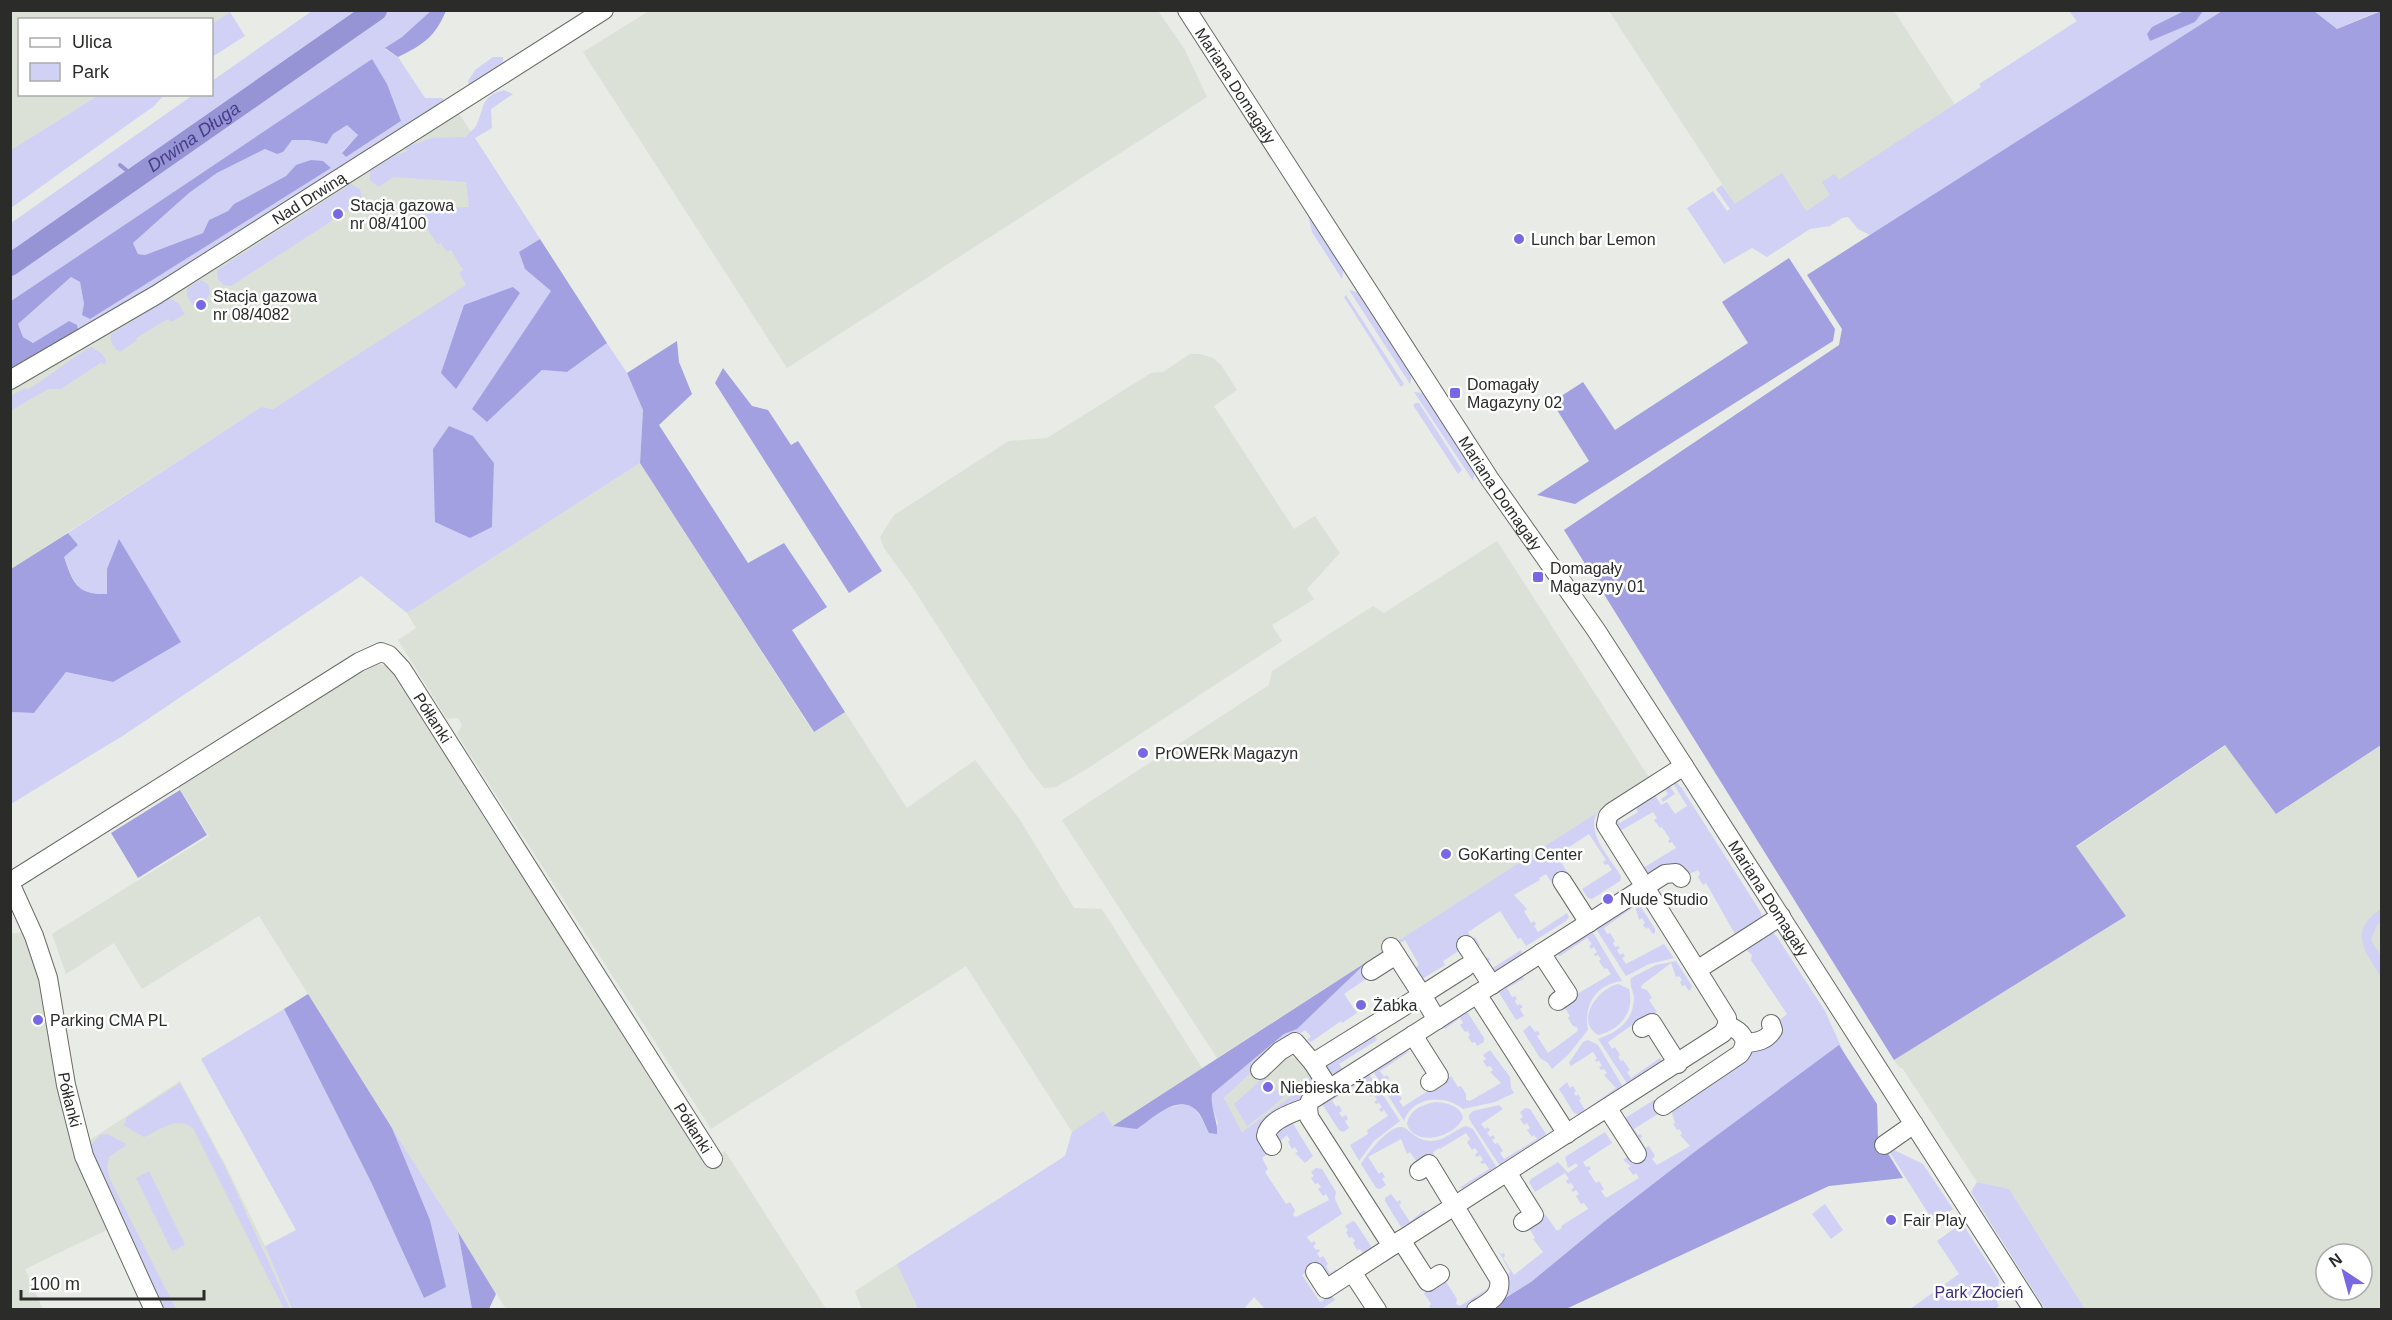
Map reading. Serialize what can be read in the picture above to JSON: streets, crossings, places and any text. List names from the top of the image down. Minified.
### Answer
{"streets":{"street":["Mariana Domagały","Nad Drwiną","Półłanki"]},"water":["Drwina Długa"],"parks":["Park Złocień"],"places":{"other":["Stacja gazowa nr 08/4100","Lunch bar Lemon","Stacja gazowa nr 08/4082","PrOWERk Magazyn","GoKarting Center","Nude Studio","Żabka","Parking CMA PL","Niebieska Żabka","Fair Play"],"transit":["Domagały Magazyny 02","Domagały Magazyny 01"]},"legend":["Ulica","Park"],"scale_bar":"100 m","north":"top left"}
